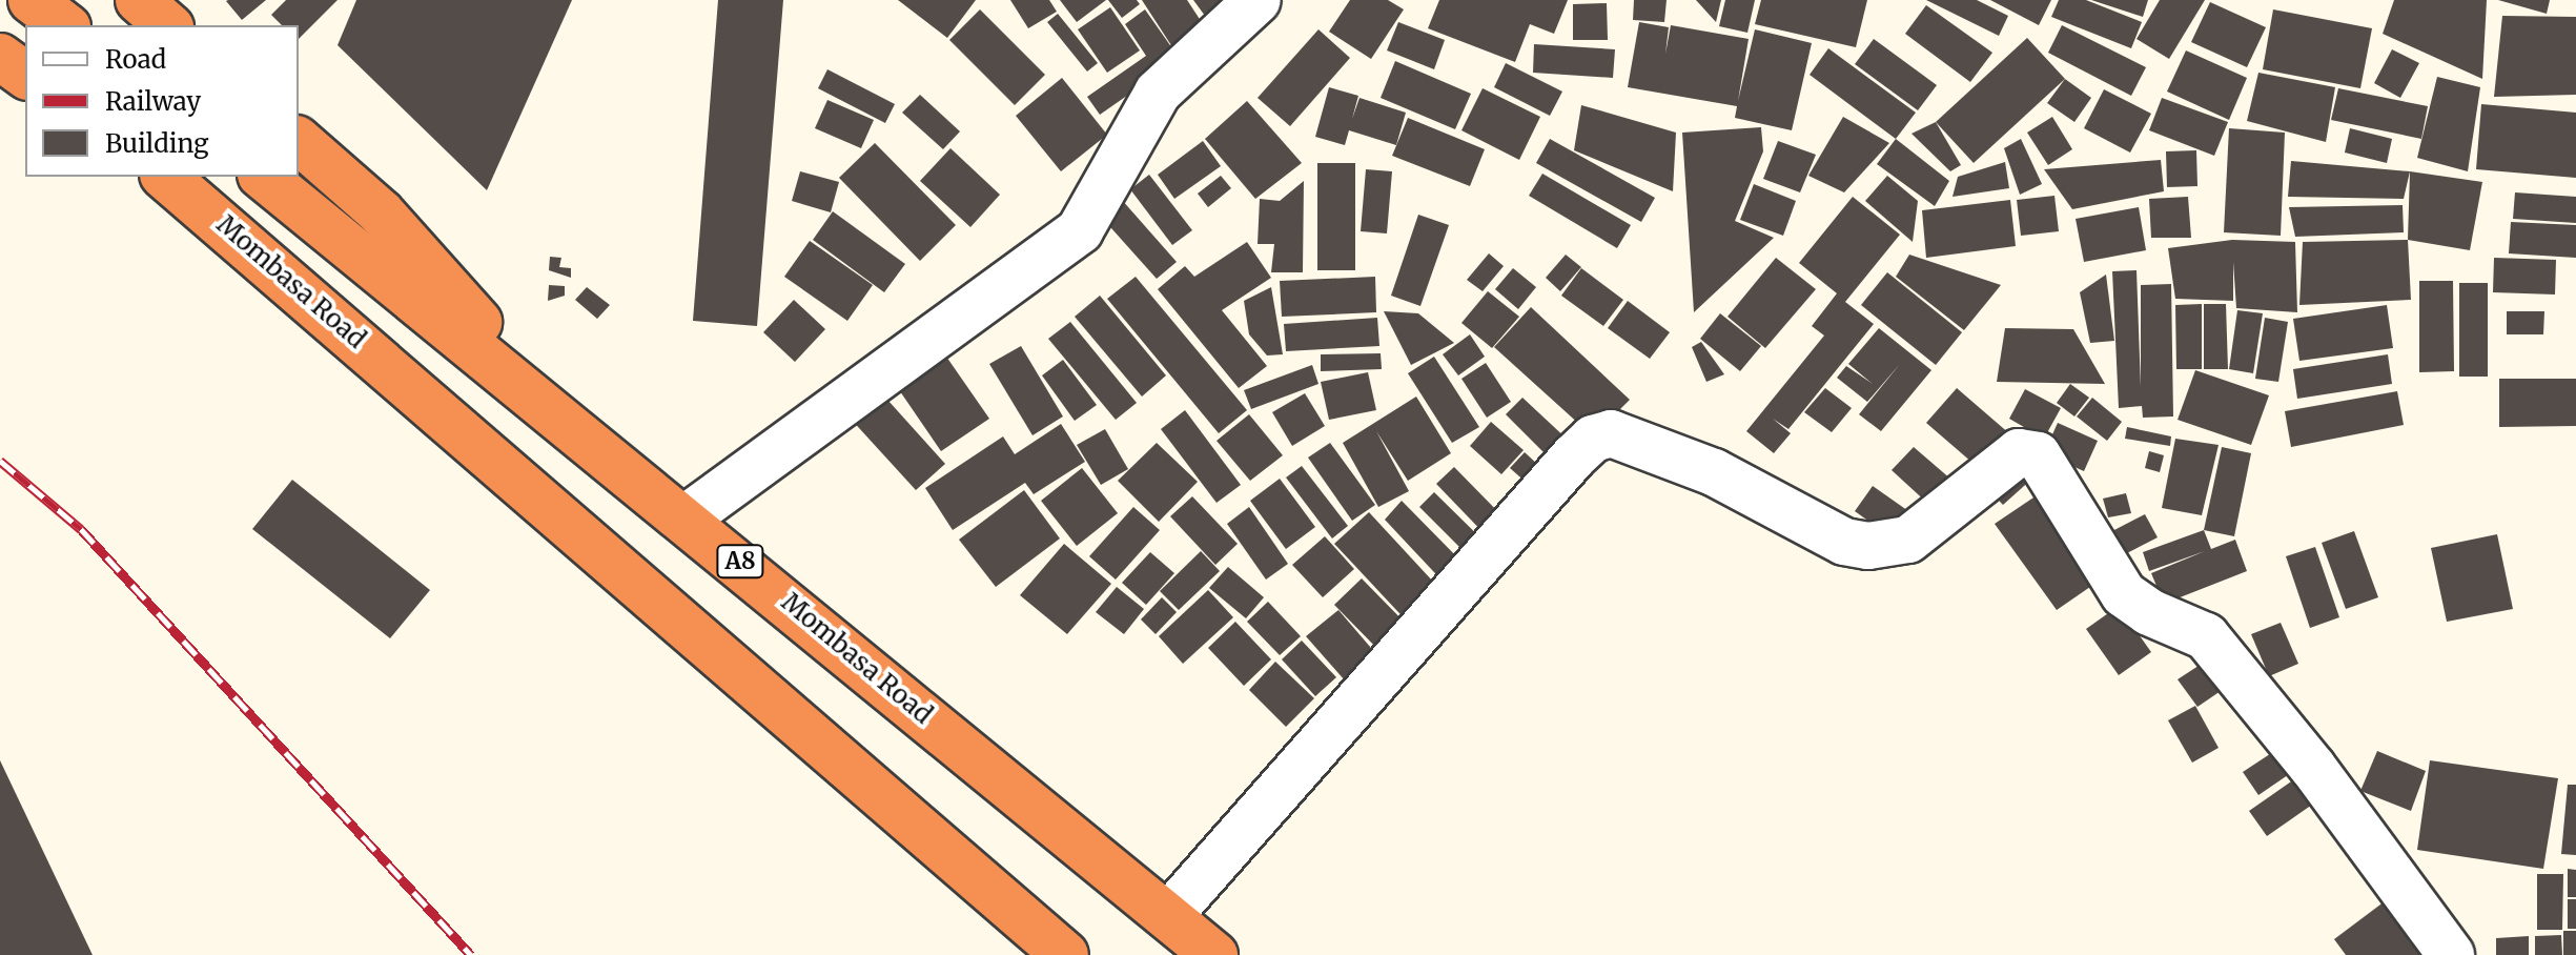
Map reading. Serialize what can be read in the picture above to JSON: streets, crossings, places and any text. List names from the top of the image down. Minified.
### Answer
{"streets":{"highway":["Mombasa Road","A8"]},"legend":["Road","Railway","Building"]}
